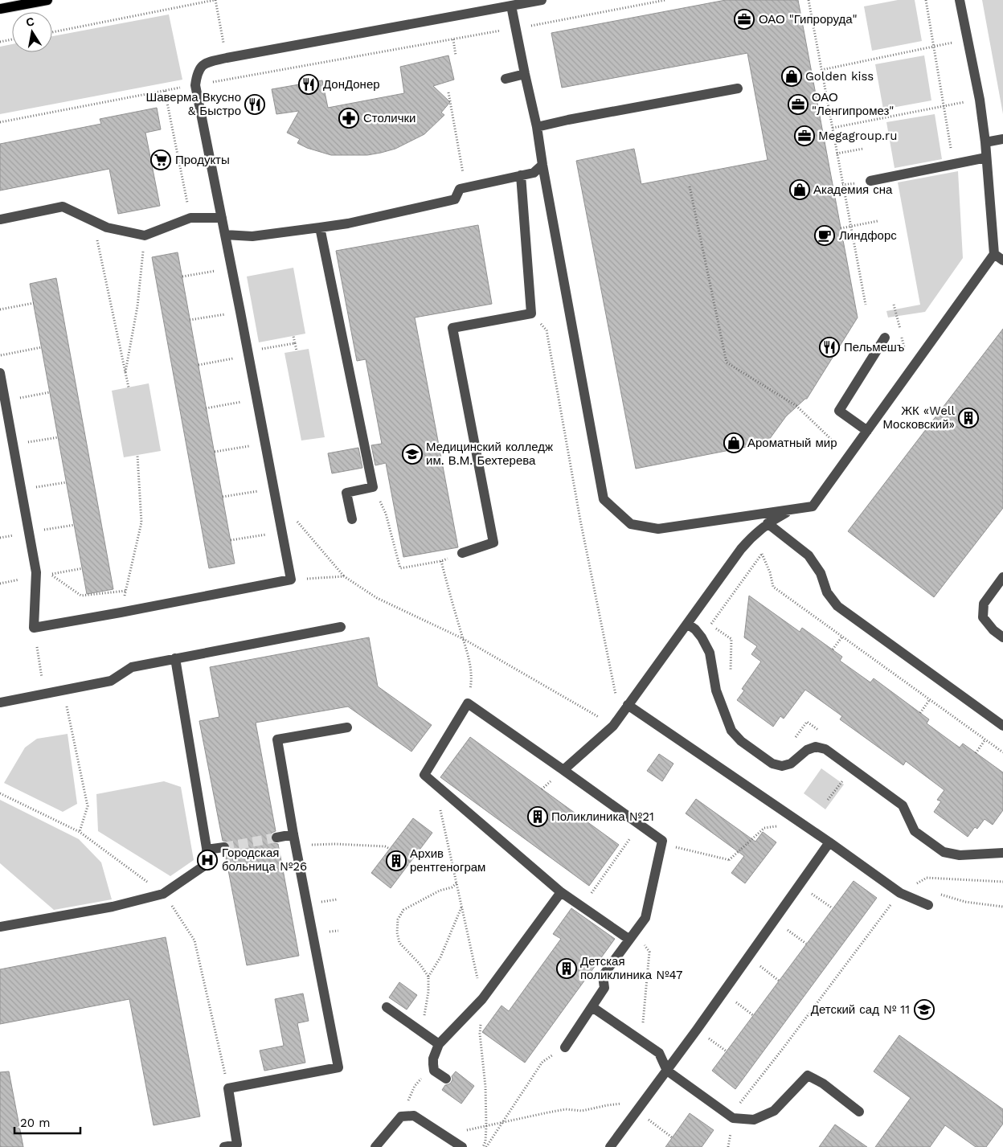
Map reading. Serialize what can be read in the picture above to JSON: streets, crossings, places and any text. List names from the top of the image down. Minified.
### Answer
{"places":{"office":["ОАО \"Гипроруда\"","ОАО \"Ленгипромез\"","Megagroup.ru"],"shop":["Golden kiss","Академия сна","Ароматный мир"],"restaurant":["ДонДонер","Шаверма Вкусно & Быстро","Пельмешъ"],"pharmacy":["Столички"],"supermarket":["Продукты"],"cafe":["Линдфорс"],"building":["ЖК «Well Московский»","Поликлиника №21","Архив рентгенограм","Детская поликлиника №47"],"school or university":["Медицинский колледж им. В.М. Бехтерева","Детский сад № 11"],"hospital":["Городская больница №26"]},"scale_bar":"20 m","north":"top"}
